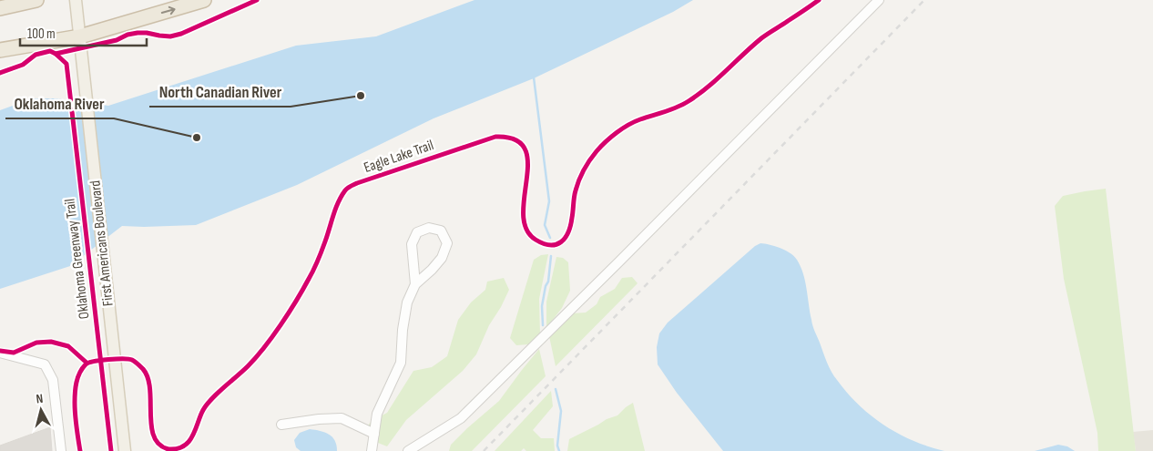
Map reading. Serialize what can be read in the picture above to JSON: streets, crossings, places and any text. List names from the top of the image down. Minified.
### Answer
{"streets":{"main road":["First Americans Boulevard"],"cycle path":["Eagle Lake Trail","Oklahoma Greenway Trail"]},"places":["North Canadian River","Oklahoma River"],"scale_bar":"100 m","north":"top"}
